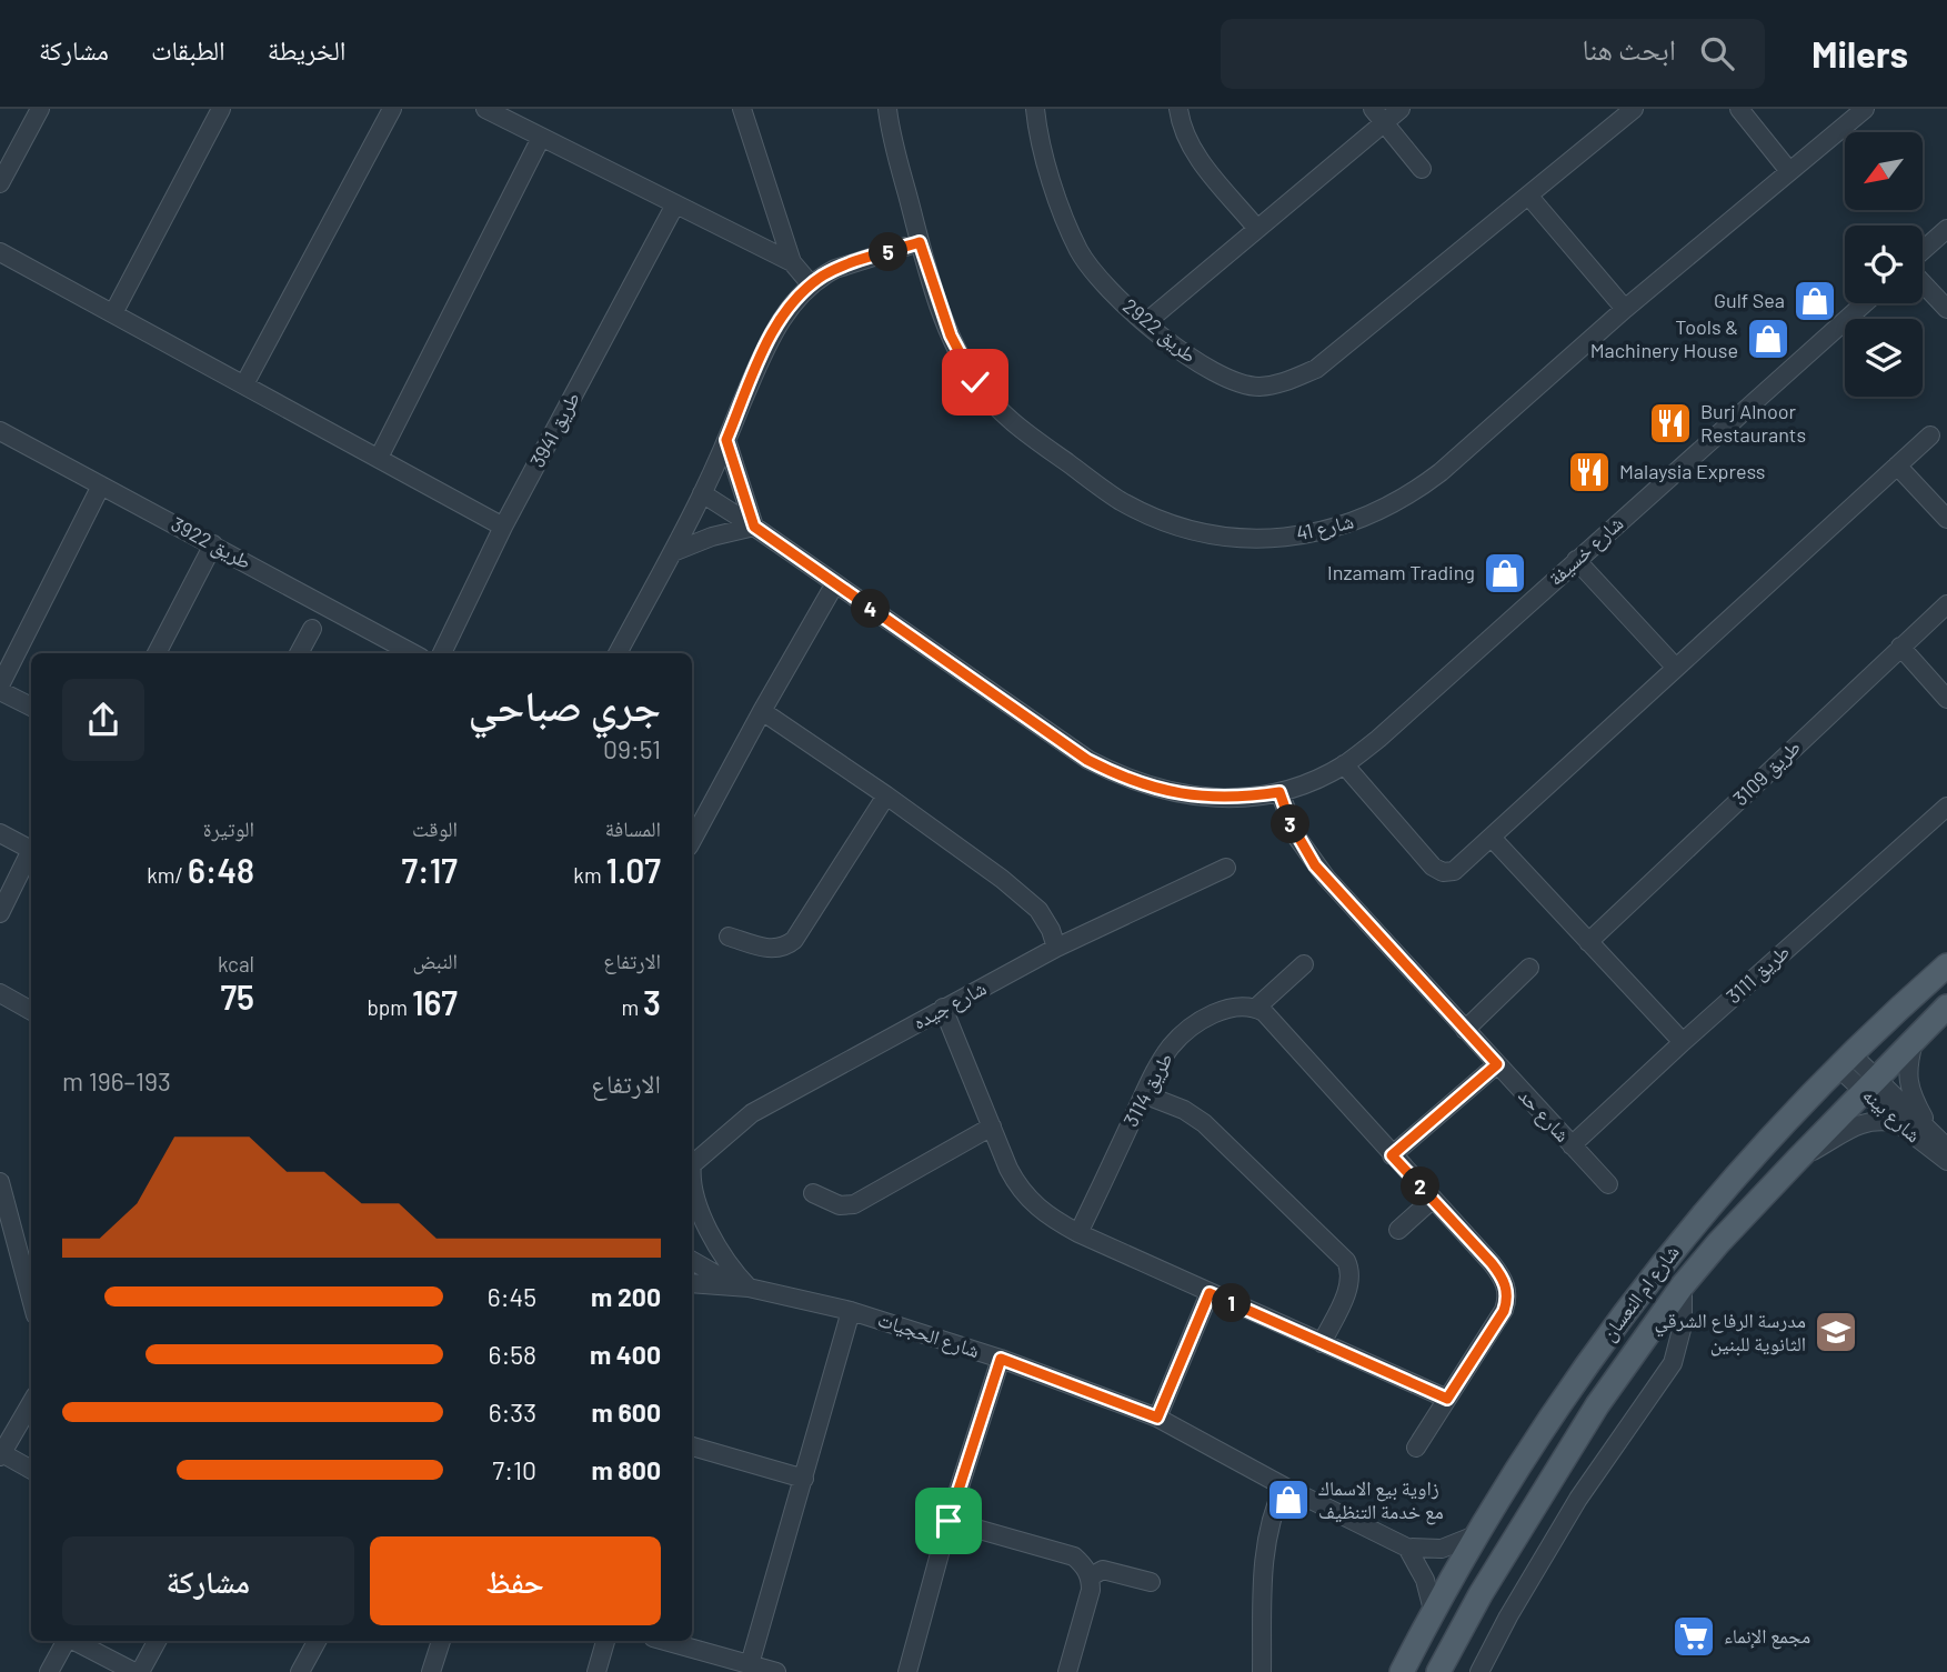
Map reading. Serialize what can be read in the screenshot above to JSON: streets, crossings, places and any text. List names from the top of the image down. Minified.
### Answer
{"streets":{"main road":["شارع ام النعسان"],"street":["طريق 2922","طريق 3941","شارع 41","طريق 3922","شارع خسيفة","طريق 3109","طريق 3111","شارع جيده","طريق 3114","شارع حد","شارع بينه","شارع الحجيات"]},"crossings":[["شارع خسيفة","شارع حد"],["طريق 3111","شارع حد"],["شارع بينه","شارع ام النعسان"],["شارع ام النعسان","شارع الحجيات"]],"places":{"shop":["Gulf Sea","Tools & Machinery House","Inzamam Trading","زاوية بيع الاسماك مع خدمة التنظيف"],"restaurant":["Burj Alnoor Restaurants","Malaysia Express"],"school or university":["مدرسة الرفاع الشرقي الثانوية للبنين"],"supermarket":["مجمع الإنماء"]},"north":"bottom left","page":{"header":"Milers","search":"ابحث هنا","nav":["الخريطة","الطبقات","مشاركة"],"pins":["5","4","3","2","1"],"heading":["جري صباحي","09:51"],"stats":[["المسافة","1.07 km"],["الوقت","7:17"],["الوتيرة","6:48 /km"],["الارتفاع","3 m"],["النبض","167 bpm"],["kcal","75"]],"chart":["الارتفاع","193–196 m"],"list":[{"name":"200 m","note":"6:45"},{"name":"400 m","note":"6:58"},{"name":"600 m","note":"6:33"},{"name":"800 m","note":"7:10"}],"buttons":["حفظ","مشاركة"]}}
